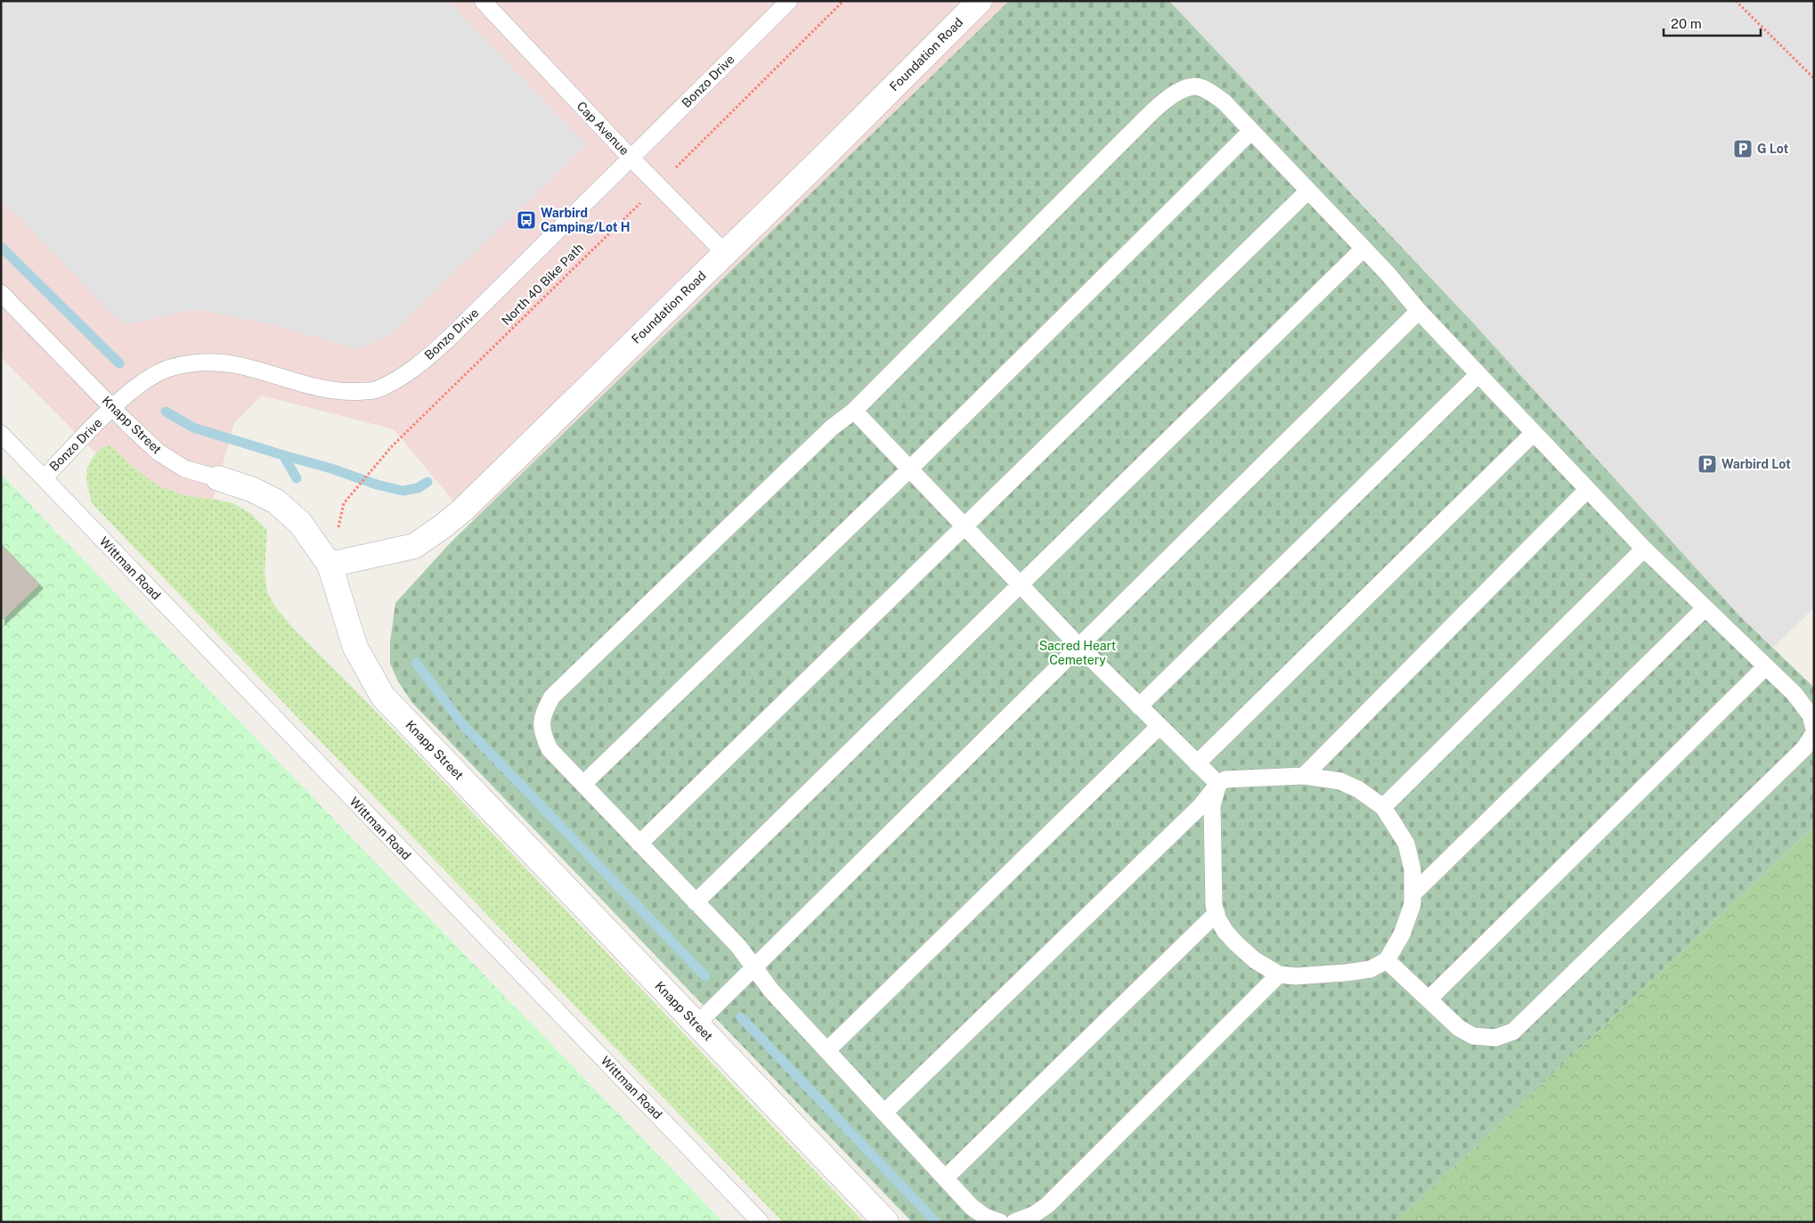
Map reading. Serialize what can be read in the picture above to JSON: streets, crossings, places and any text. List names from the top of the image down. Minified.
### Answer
{"streets":{"street":["Foundation Road","Knapp Street"],"lane":["Bonzo Drive","Cap Avenue","Wittman Road"],"path":["North 40 Bike Path"]},"crossings":[["Foundation Road","Cap Avenue"],["Foundation Road","Knapp Street"],["Bonzo Drive","Cap Avenue"],["Bonzo Drive","Knapp Street"],["Bonzo Drive","Wittman Road"],["Cap Avenue","North 40 Bike Path"]],"parks":["Sacred Heart Cemetery"],"places":{"parking":["G Lot","Warbird Lot"],"bus stop":["Warbird Camping/Lot H"]},"scale_bar":"20 m"}
